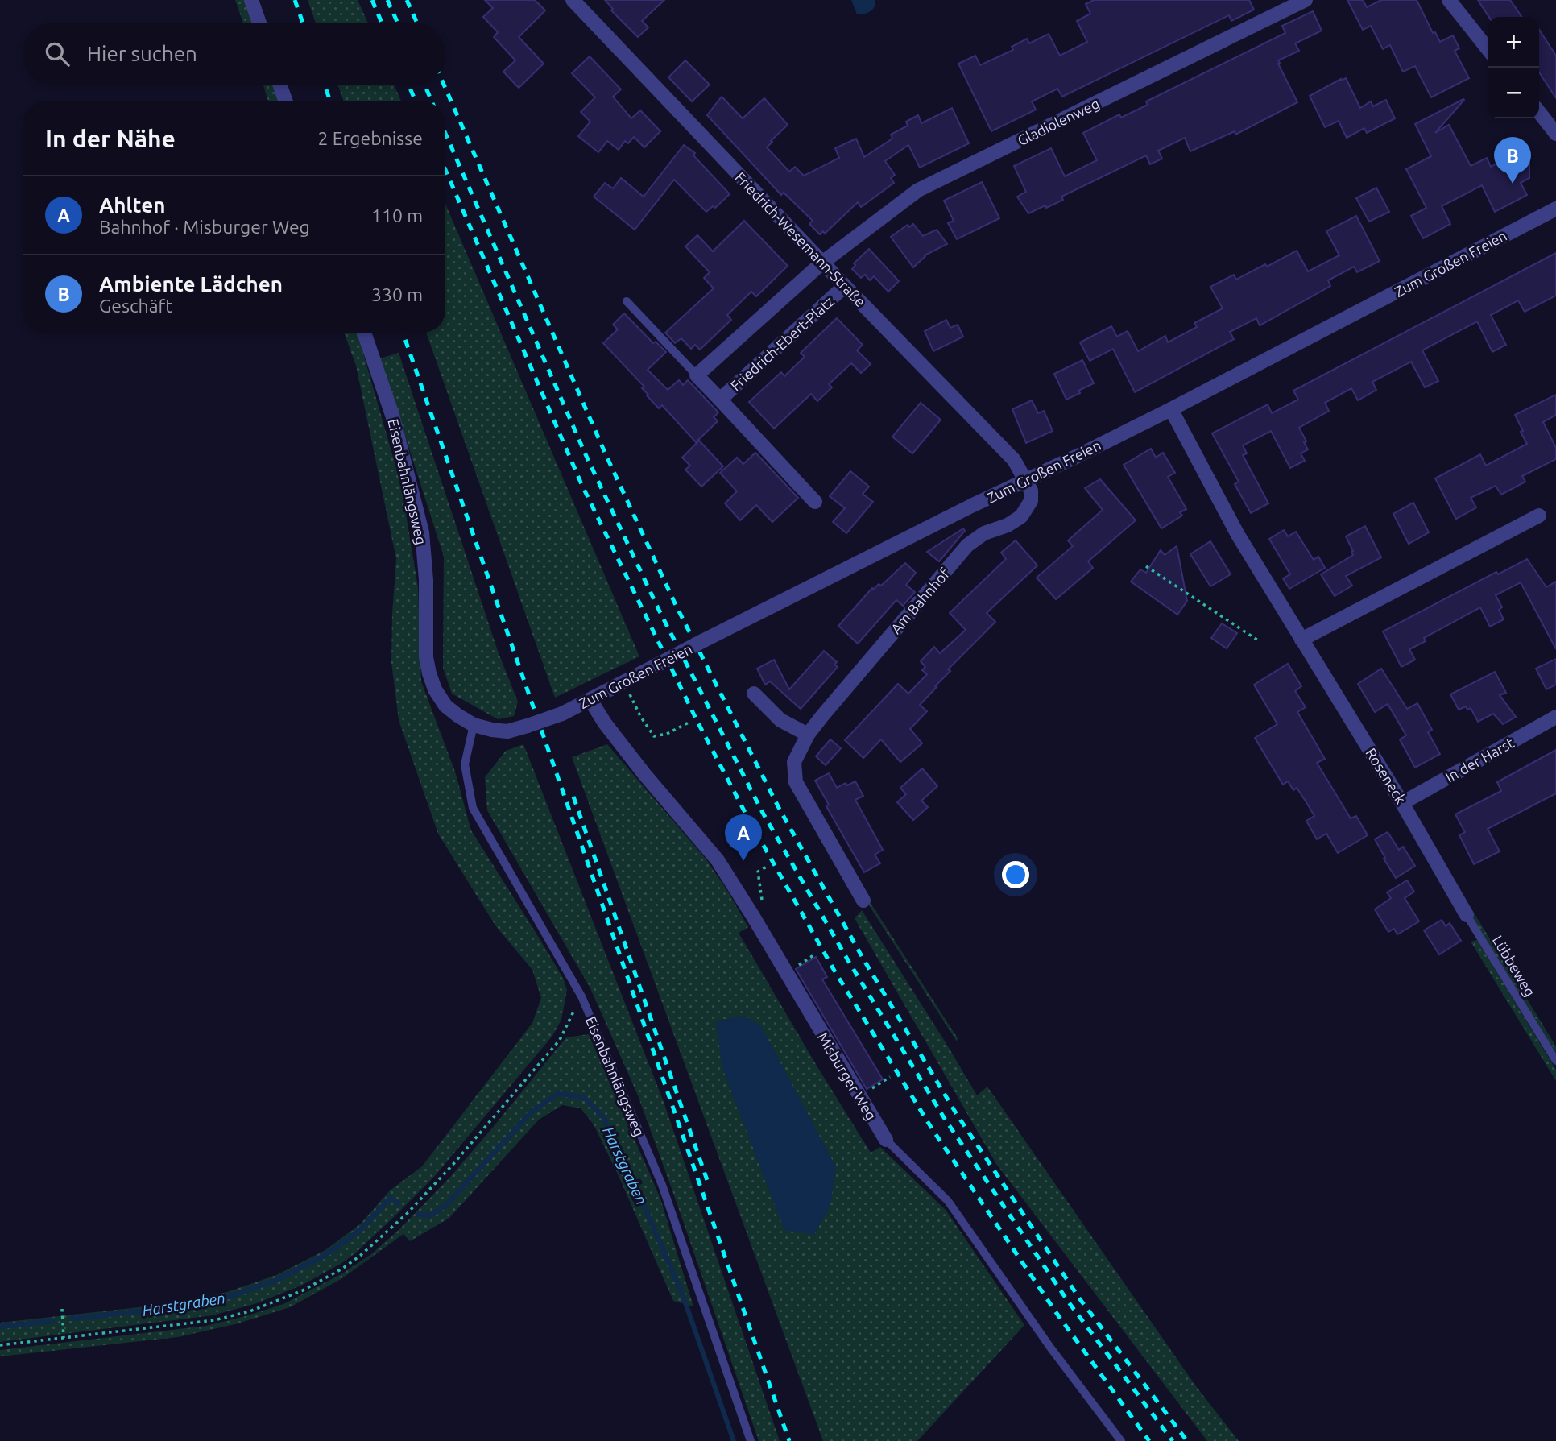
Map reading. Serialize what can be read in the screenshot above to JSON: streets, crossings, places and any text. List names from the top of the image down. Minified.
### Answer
{"streets":{"street":["Gladiolenweg","Friedrich-Wesemann-Straße","Zum Großen Freien","Friedrich-Ebert-Platz","Eisenbahnlängsweg","Am Bahnhof","In der Harst","Roseneck","Misburger Weg"],"lane":["Lübbeweg"]},"crossings":[["Gladiolenweg","Friedrich-Wesemann-Straße"],["Friedrich-Wesemann-Straße","Zum Großen Freien"],["Friedrich-Wesemann-Straße","Friedrich-Ebert-Platz"],["Friedrich-Wesemann-Straße","Am Bahnhof"],["Zum Großen Freien","Eisenbahnlängsweg"],["Zum Großen Freien","Am Bahnhof"],["Zum Großen Freien","Roseneck"],["Zum Großen Freien","Misburger Weg"],["In der Harst","Roseneck"],["Roseneck","Lübbeweg"]],"water":["Harstgraben"],"page":{"map_buttons":["+","−"],"search":"Hier suchen","heading":["In der Nähe","2 Ergebnisse"],"pins":["B","A"],"list":[{"mark":"A","name":"Ahlten","note":"Bahnhof · Misburger Weg","value":"110 m"},{"mark":"B","name":"Ambiente Lädchen","note":"Geschäft","value":"330 m"}]}}
